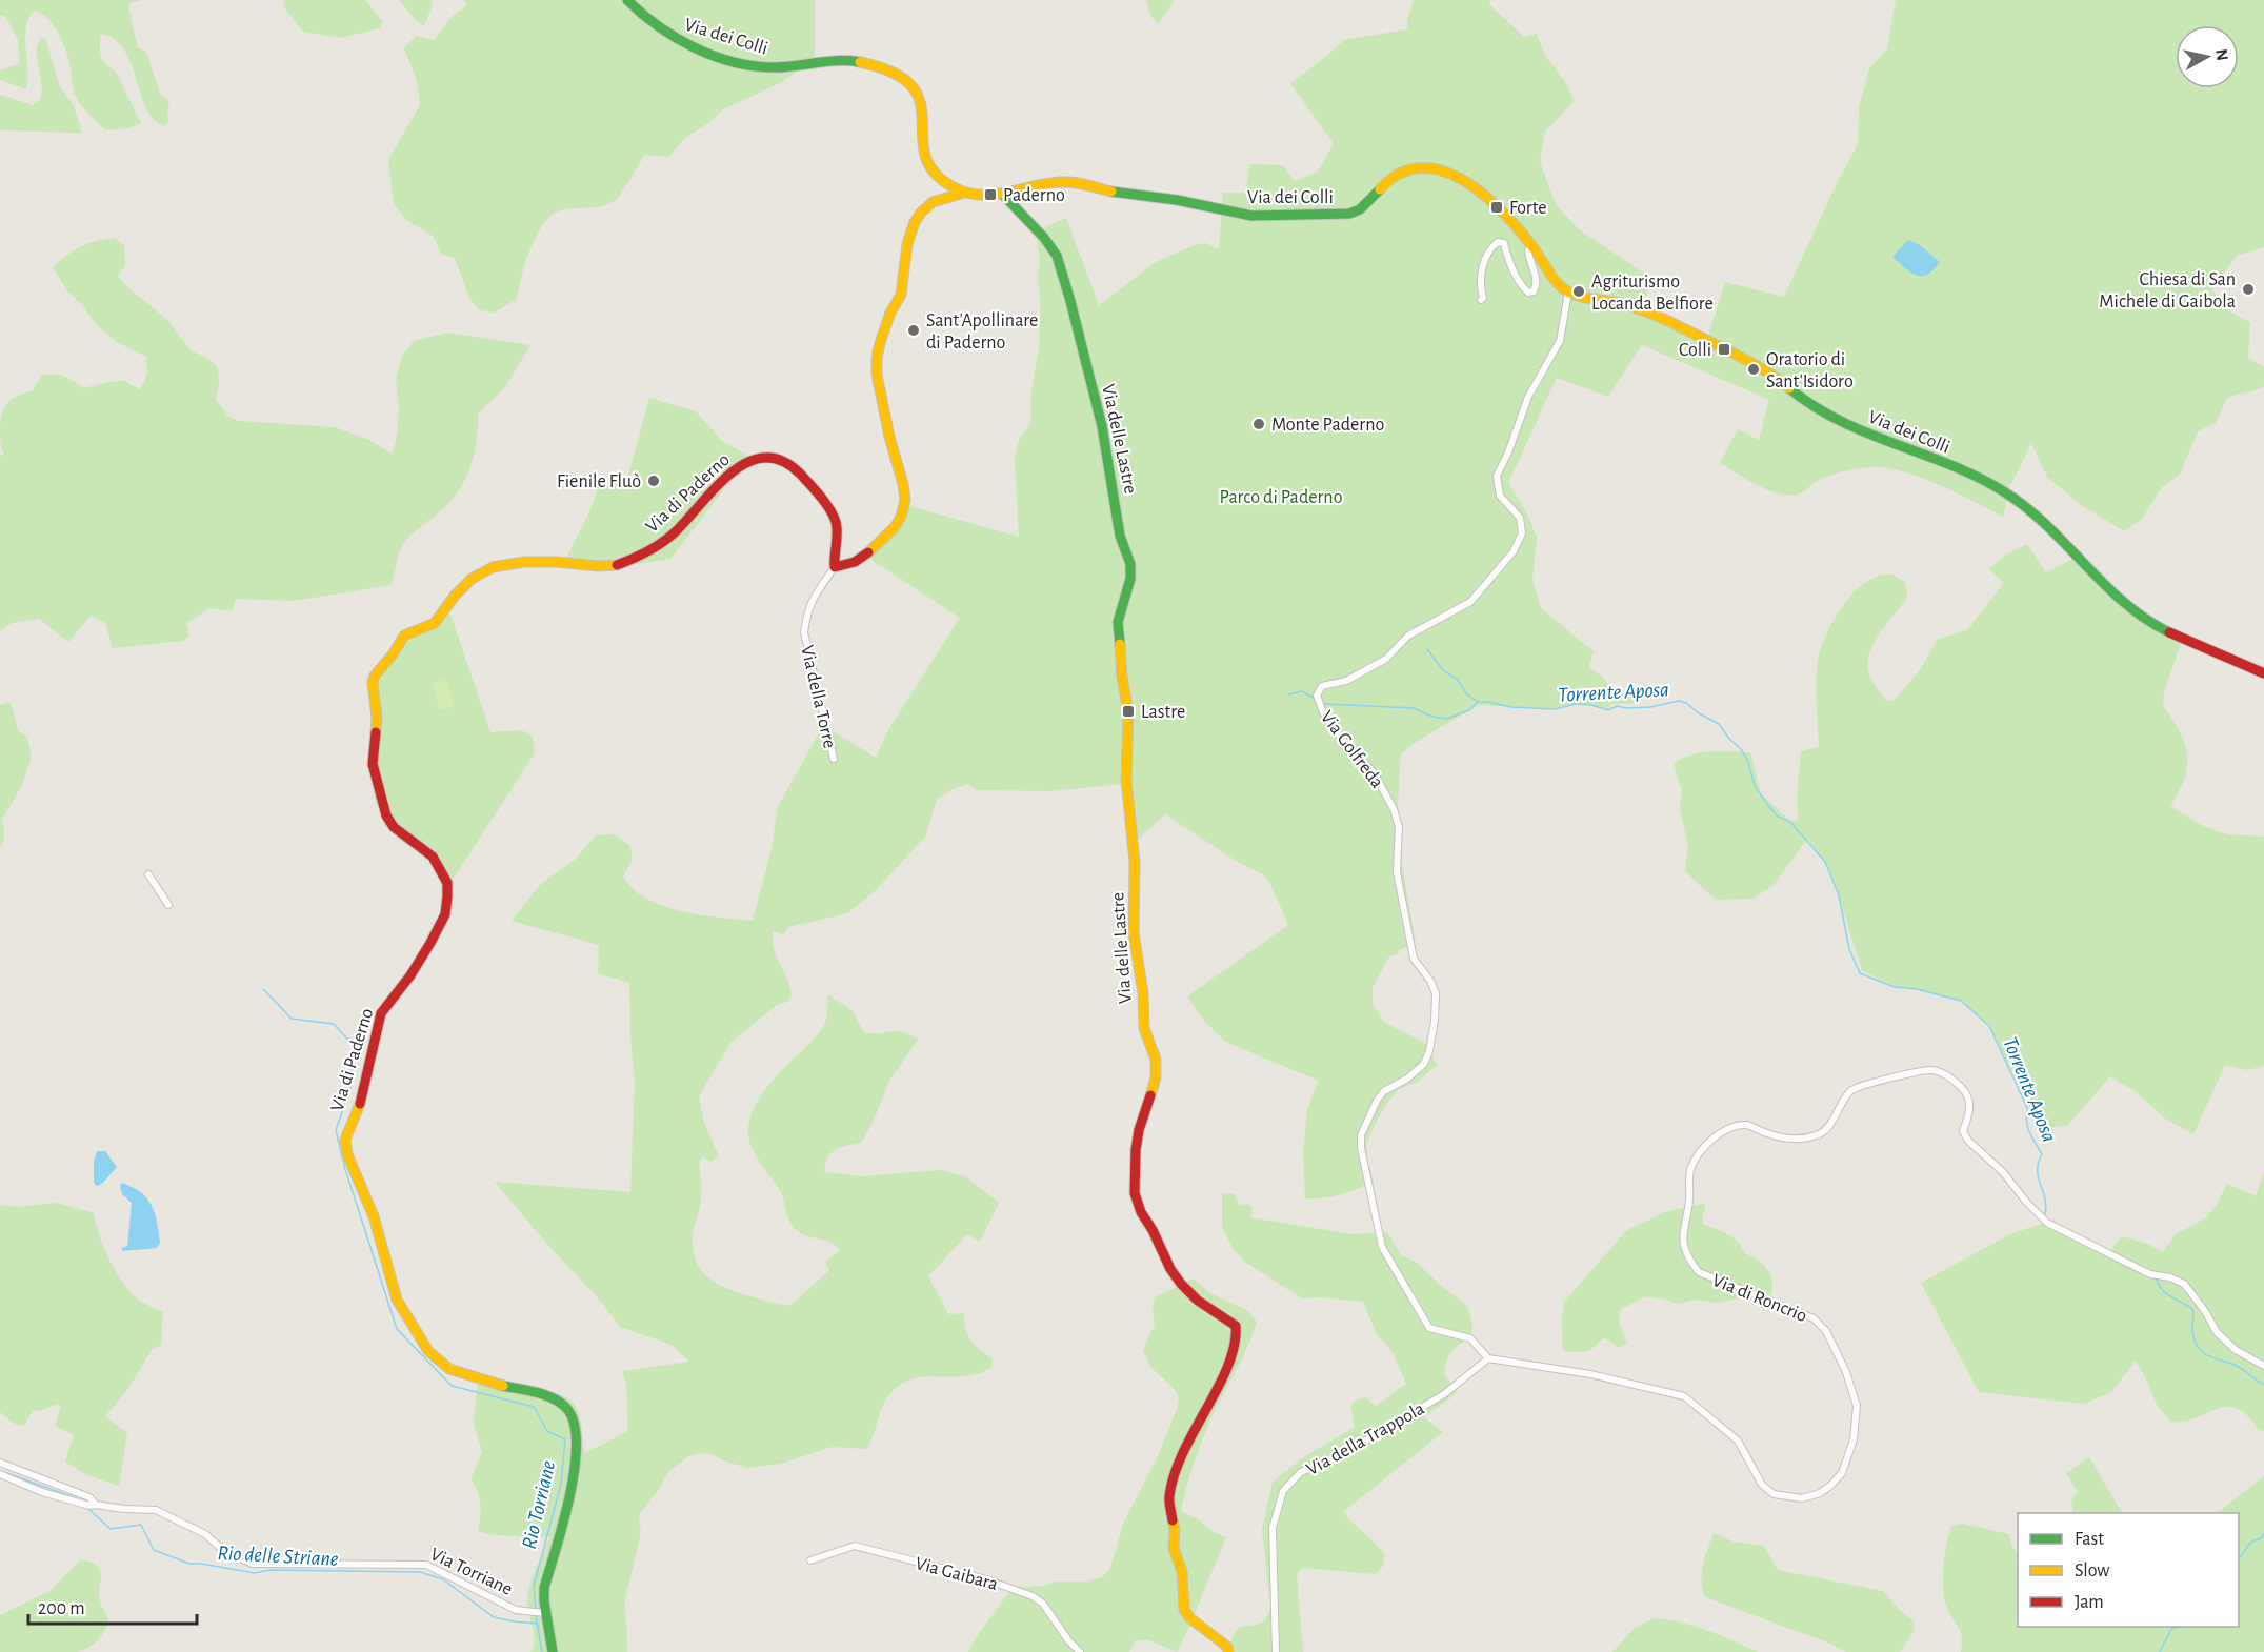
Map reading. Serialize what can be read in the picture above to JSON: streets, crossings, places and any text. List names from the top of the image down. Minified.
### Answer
{"streets":{"street":["Via dei Colli","Via delle Lastre","Via di Paderno","Via della Torre","Via Golfreda","Via di Roncrio","Via della Trappola","Via Torriane","Via Gaibara"]},"crossings":[["Via dei Colli","Via delle Lastre"],["Via dei Colli","Via Golfreda"],["Via di Paderno","Via della Torre"],["Via di Paderno","Via Torriane"],["Via Golfreda","Via di Roncrio"],["Via Golfreda","Via della Trappola"],["Via di Roncrio","Via della Trappola"]],"water":["Torrente Aposa","Rio Torriane","Rio delle Striane"],"parks":["Parco di Paderno"],"places":{"transit":["Paderno","Forte","Colli","Lastre"],"other":["Chiesa di San Michele di Gaibola","Agriturismo Locanda Belfiore","Sant'Apollinare di Paderno","Oratorio di Sant'Isidoro","Monte Paderno","Fienile Fluò"]},"legend":["Fast","Slow","Jam"],"scale_bar":"200 m","north":"right"}
